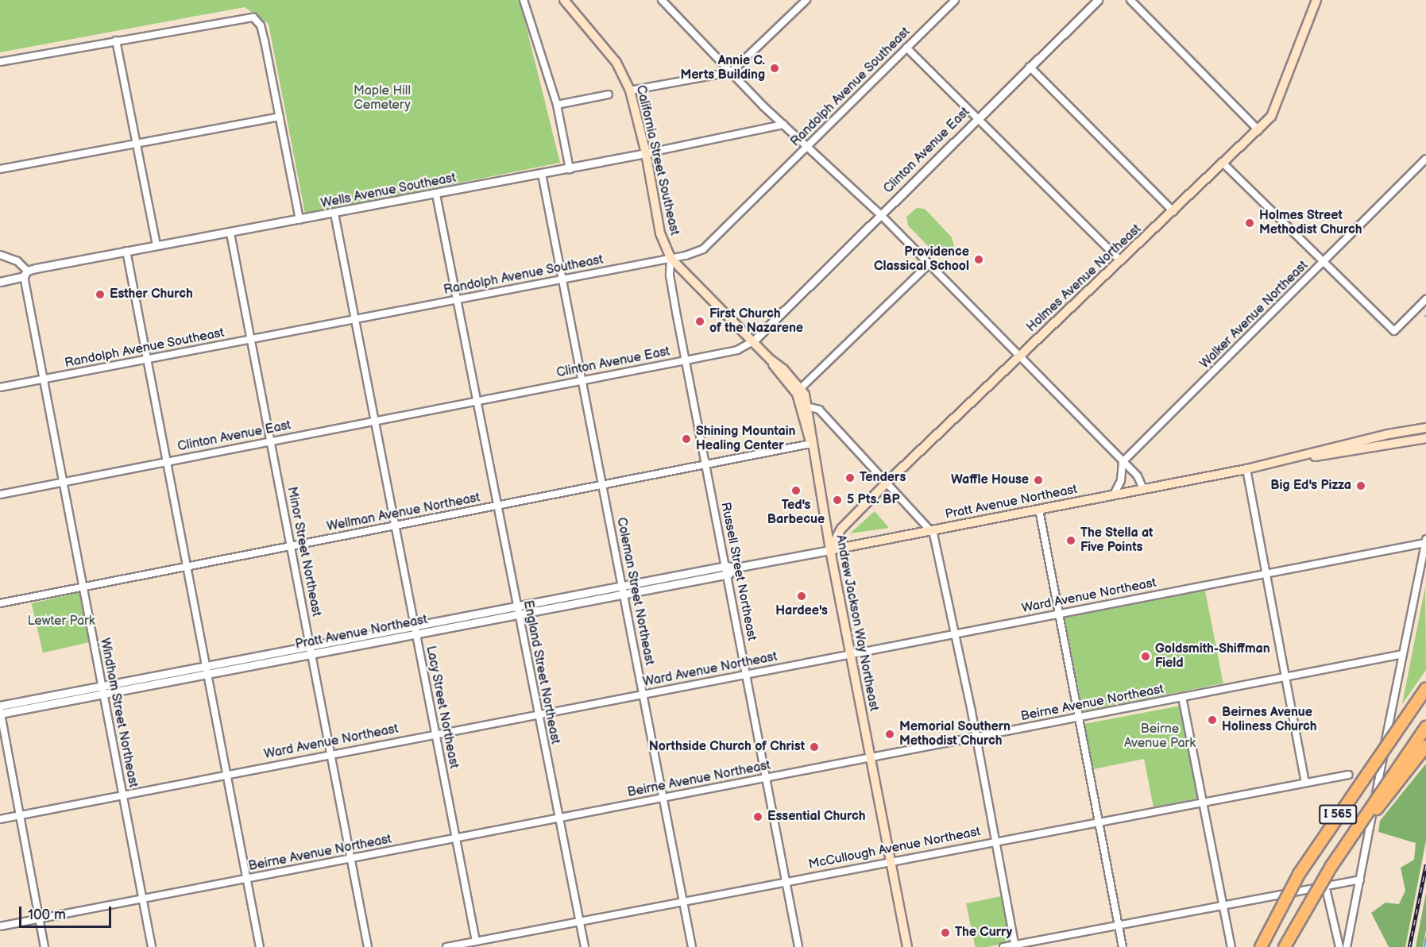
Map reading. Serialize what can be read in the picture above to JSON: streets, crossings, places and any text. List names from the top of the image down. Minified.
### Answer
{"streets":{"highway":["I 565"],"main road":["California Street Southeast","Holmes Avenue Northeast","Pratt Avenue Northeast","Andrew Jackson Way Northeast"],"street":["Randolph Avenue Southeast","Clinton Avenue East","Wells Avenue Southeast","Walker Avenue Northeast","Wellman Avenue Northeast","Minor Street Northeast","Russell Street Northeast","Coleman Street Northeast","Ward Avenue Northeast","England Street Northeast","Beirne Avenue Northeast","Lacy Street Northeast","Windham Street Northeast","McCullough Avenue Northeast"]},"crossings":[["Randolph Avenue Southeast","California Street Southeast"],["Randolph Avenue Southeast","Minor Street Northeast"],["Randolph Avenue Southeast","Russell Street Northeast"],["Randolph Avenue Southeast","Coleman Street Northeast"],["Randolph Avenue Southeast","England Street Northeast"],["Randolph Avenue Southeast","Lacy Street Northeast"],["Randolph Avenue Southeast","Windham Street Northeast"],["Clinton Avenue East","California Street Southeast"],["Clinton Avenue East","Minor Street Northeast"],["Clinton Avenue East","Russell Street Northeast"],["Clinton Avenue East","Coleman Street Northeast"],["Clinton Avenue East","England Street Northeast"],["Clinton Avenue East","Lacy Street Northeast"],["Clinton Avenue East","Windham Street Northeast"],["California Street Southeast","Wells Avenue Southeast"],["California Street Southeast","Russell Street Northeast"],["Wells Avenue Southeast","Minor Street Northeast"],["Wells Avenue Southeast","Coleman Street Northeast"],["Wells Avenue Southeast","England Street Northeast"],["Wells Avenue Southeast","Lacy Street Northeast"],["Wells Avenue Southeast","Windham Street Northeast"],["Holmes Avenue Northeast","Pratt Avenue Northeast"],["Holmes Avenue Northeast","Andrew Jackson Way Northeast"],["Pratt Avenue Northeast","Minor Street Northeast"],["Pratt Avenue Northeast","Russell Street Northeast"],["Pratt Avenue Northeast","Coleman Street Northeast"],["Pratt Avenue Northeast","Andrew Jackson Way Northeast"],["Pratt Avenue Northeast","England Street Northeast"],["Pratt Avenue Northeast","Lacy Street Northeast"],["Pratt Avenue Northeast","Windham Street Northeast"],["Wellman Avenue Northeast","Minor Street Northeast"],["Wellman Avenue Northeast","Russell Street Northeast"],["Wellman Avenue Northeast","Coleman Street Northeast"],["Wellman Avenue Northeast","Andrew Jackson Way Northeast"],["Wellman Avenue Northeast","England Street Northeast"],["Wellman Avenue Northeast","Lacy Street Northeast"],["Wellman Avenue Northeast","Windham Street Northeast"],["Minor Street Northeast","Ward Avenue Northeast"],["Minor Street Northeast","Beirne Avenue Northeast"],["Russell Street Northeast","Ward Avenue Northeast"],["Russell Street Northeast","Beirne Avenue Northeast"],["Russell Street Northeast","McCullough Avenue Northeast"],["Coleman Street Northeast","Ward Avenue Northeast"],["Coleman Street Northeast","Beirne Avenue Northeast"],["Coleman Street Northeast","McCullough Avenue Northeast"],["Ward Avenue Northeast","Andrew Jackson Way Northeast"],["Ward Avenue Northeast","England Street Northeast"],["Ward Avenue Northeast","Lacy Street Northeast"],["Ward Avenue Northeast","Windham Street Northeast"],["Andrew Jackson Way Northeast","Beirne Avenue Northeast"],["Andrew Jackson Way Northeast","McCullough Avenue Northeast"],["England Street Northeast","Beirne Avenue Northeast"],["England Street Northeast","McCullough Avenue Northeast"],["Beirne Avenue Northeast","Lacy Street Northeast"],["Beirne Avenue Northeast","Windham Street Northeast"],["Lacy Street Northeast","McCullough Avenue Northeast"]],"parks":["Maple Hill Cemetery","Lewter Park","Beirne Avenue Park"],"places":["Annie C. Merts Building","Holmes Street Methodist Church","Providence Classical School","Esther Church","First Church of the Nazarene","Shining Mountain Healing Center","Tenders","Waffle House","Big Ed's Pizza","Ted's Barbecue","5 Pts. BP","The Stella at Five Points","Hardee's","Goldsmith-Shiffman Field","Beirnes Avenue Holiness Church","Memorial Southern Methodist Church","Northside Church of Christ","Essential Church","The Curry"],"scale_bar":"100 m"}
